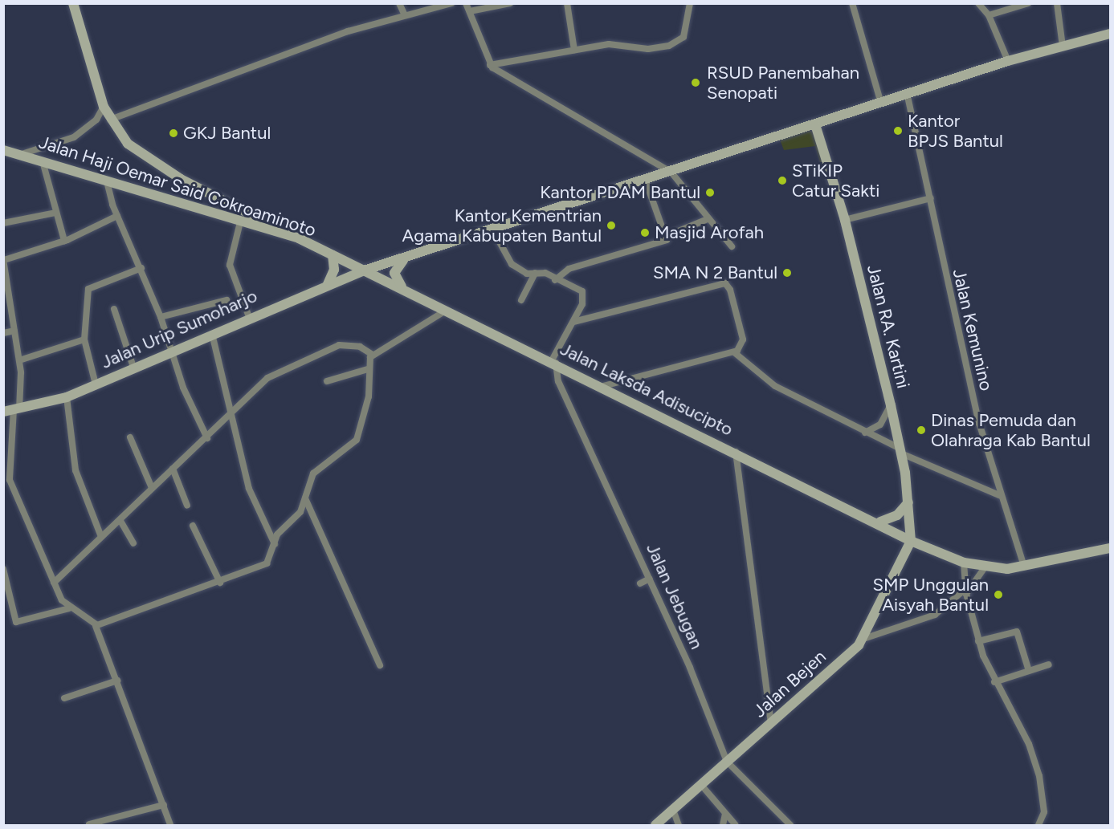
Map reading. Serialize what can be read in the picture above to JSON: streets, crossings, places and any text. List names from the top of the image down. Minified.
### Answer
{"streets":{"main road":["Jalan Haji Oemar Said Cokroaminoto","Jalan RA. Kartini","Jalan Urip Sumoharjo","Jalan Laksda Adisucipto","Jalan Bejen"],"street":["Jalan Kemunino","Jalan Jebugan"]},"crossings":[["Jalan Haji Oemar Said Cokroaminoto","Jalan Urip Sumoharjo"],["Jalan Haji Oemar Said Cokroaminoto","Jalan Laksda Adisucipto"],["Jalan RA. Kartini","Jalan Urip Sumoharjo"],["Jalan RA. Kartini","Jalan Laksda Adisucipto"],["Jalan RA. Kartini","Jalan Bejen"],["Jalan Urip Sumoharjo","Jalan Kemunino"],["Jalan Urip Sumoharjo","Jalan Laksda Adisucipto"],["Jalan Laksda Adisucipto","Jalan Jebugan"],["Jalan Laksda Adisucipto","Jalan Bejen"],["Jalan Jebugan","Jalan Bejen"]],"places":["RSUD Panembahan Senopati","Kantor BPJS Bantul","GKJ Bantul","STiKIP Catur Sakti","Kantor PDAM Bantul","Kantor Kementrian Agama Kabupaten Bantul","Masjid Arofah","SMA N 2 Bantul","Dinas Pemuda dan Olahraga Kab Bantul","SMP Unggulan Aisyah Bantul"]}
